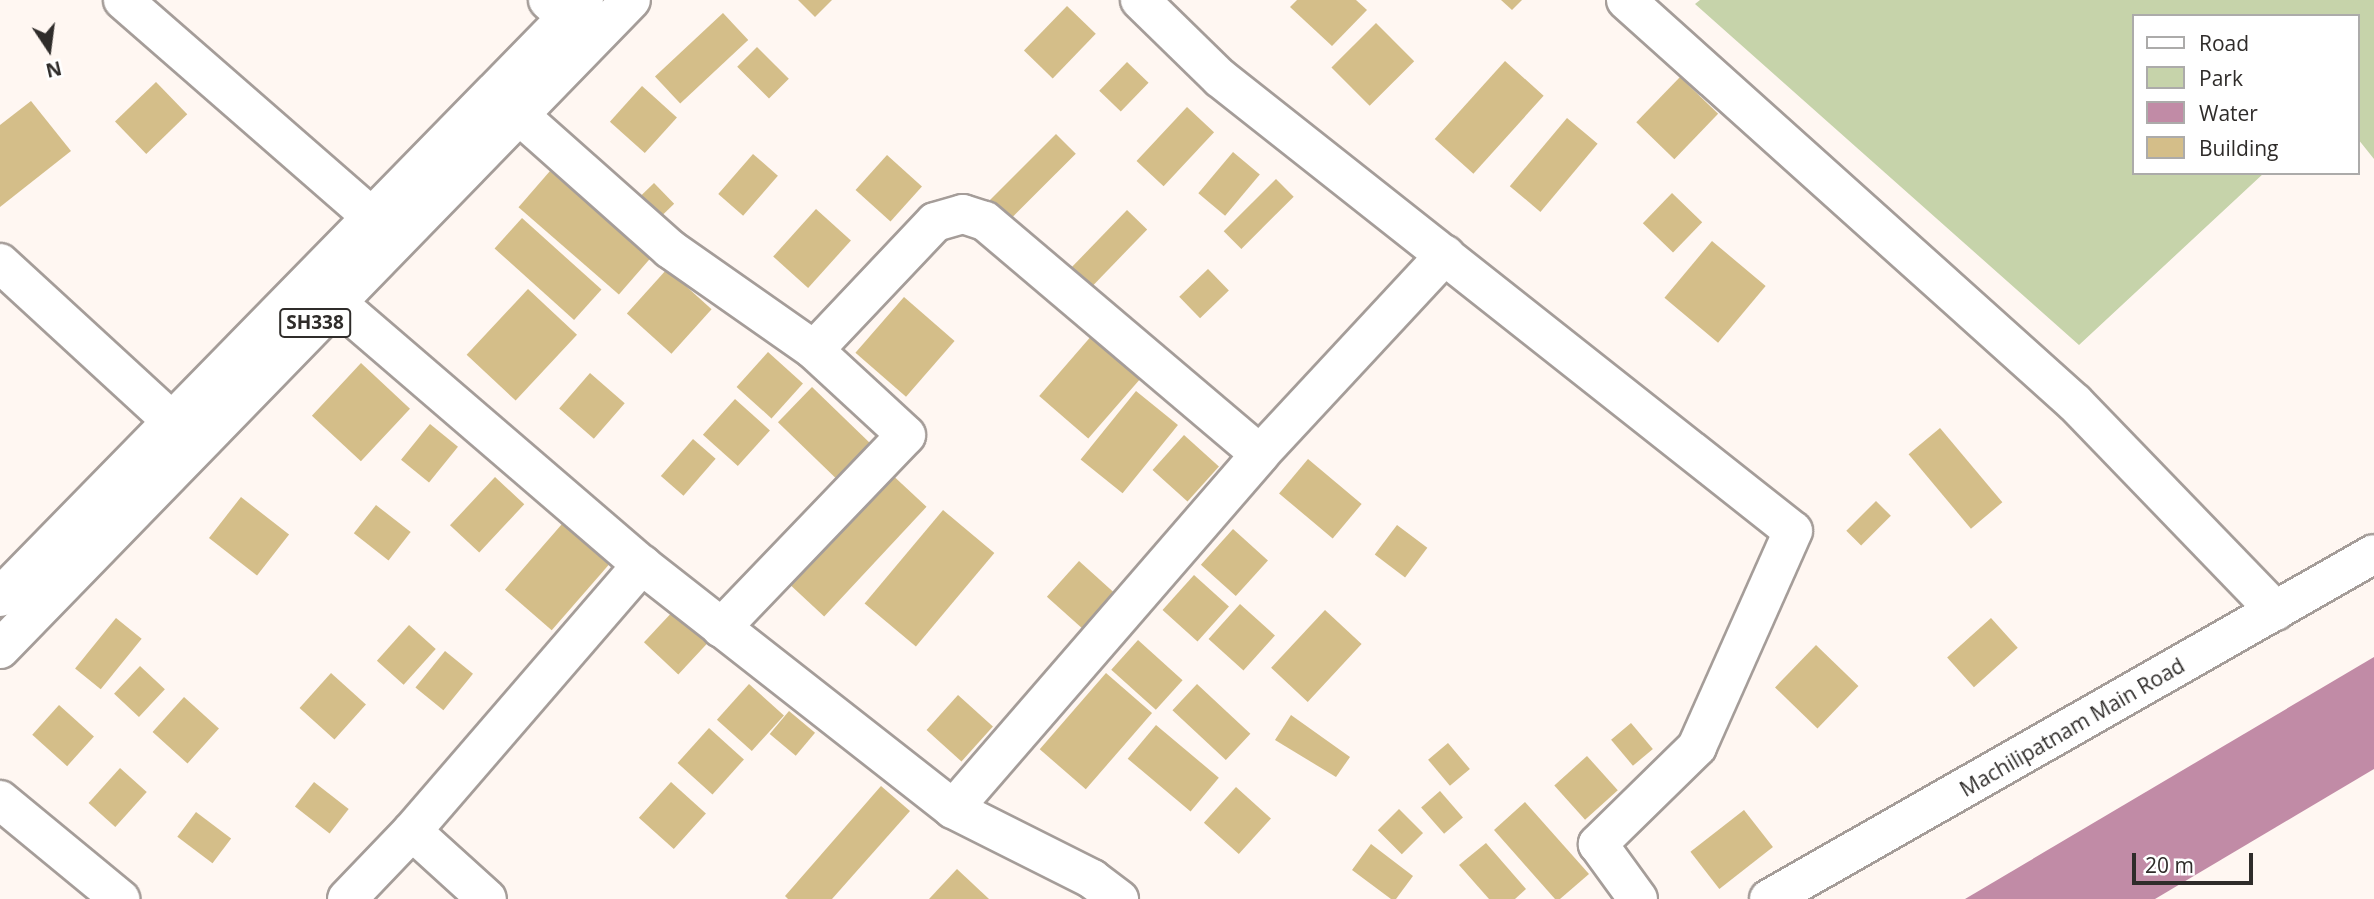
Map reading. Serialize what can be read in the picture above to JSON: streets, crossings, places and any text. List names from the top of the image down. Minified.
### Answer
{"streets":{"street":["SH338","Machilipatnam Main Road"]},"legend":["Road","Park","Water","Building"],"scale_bar":"20 m","north":"bottom"}
